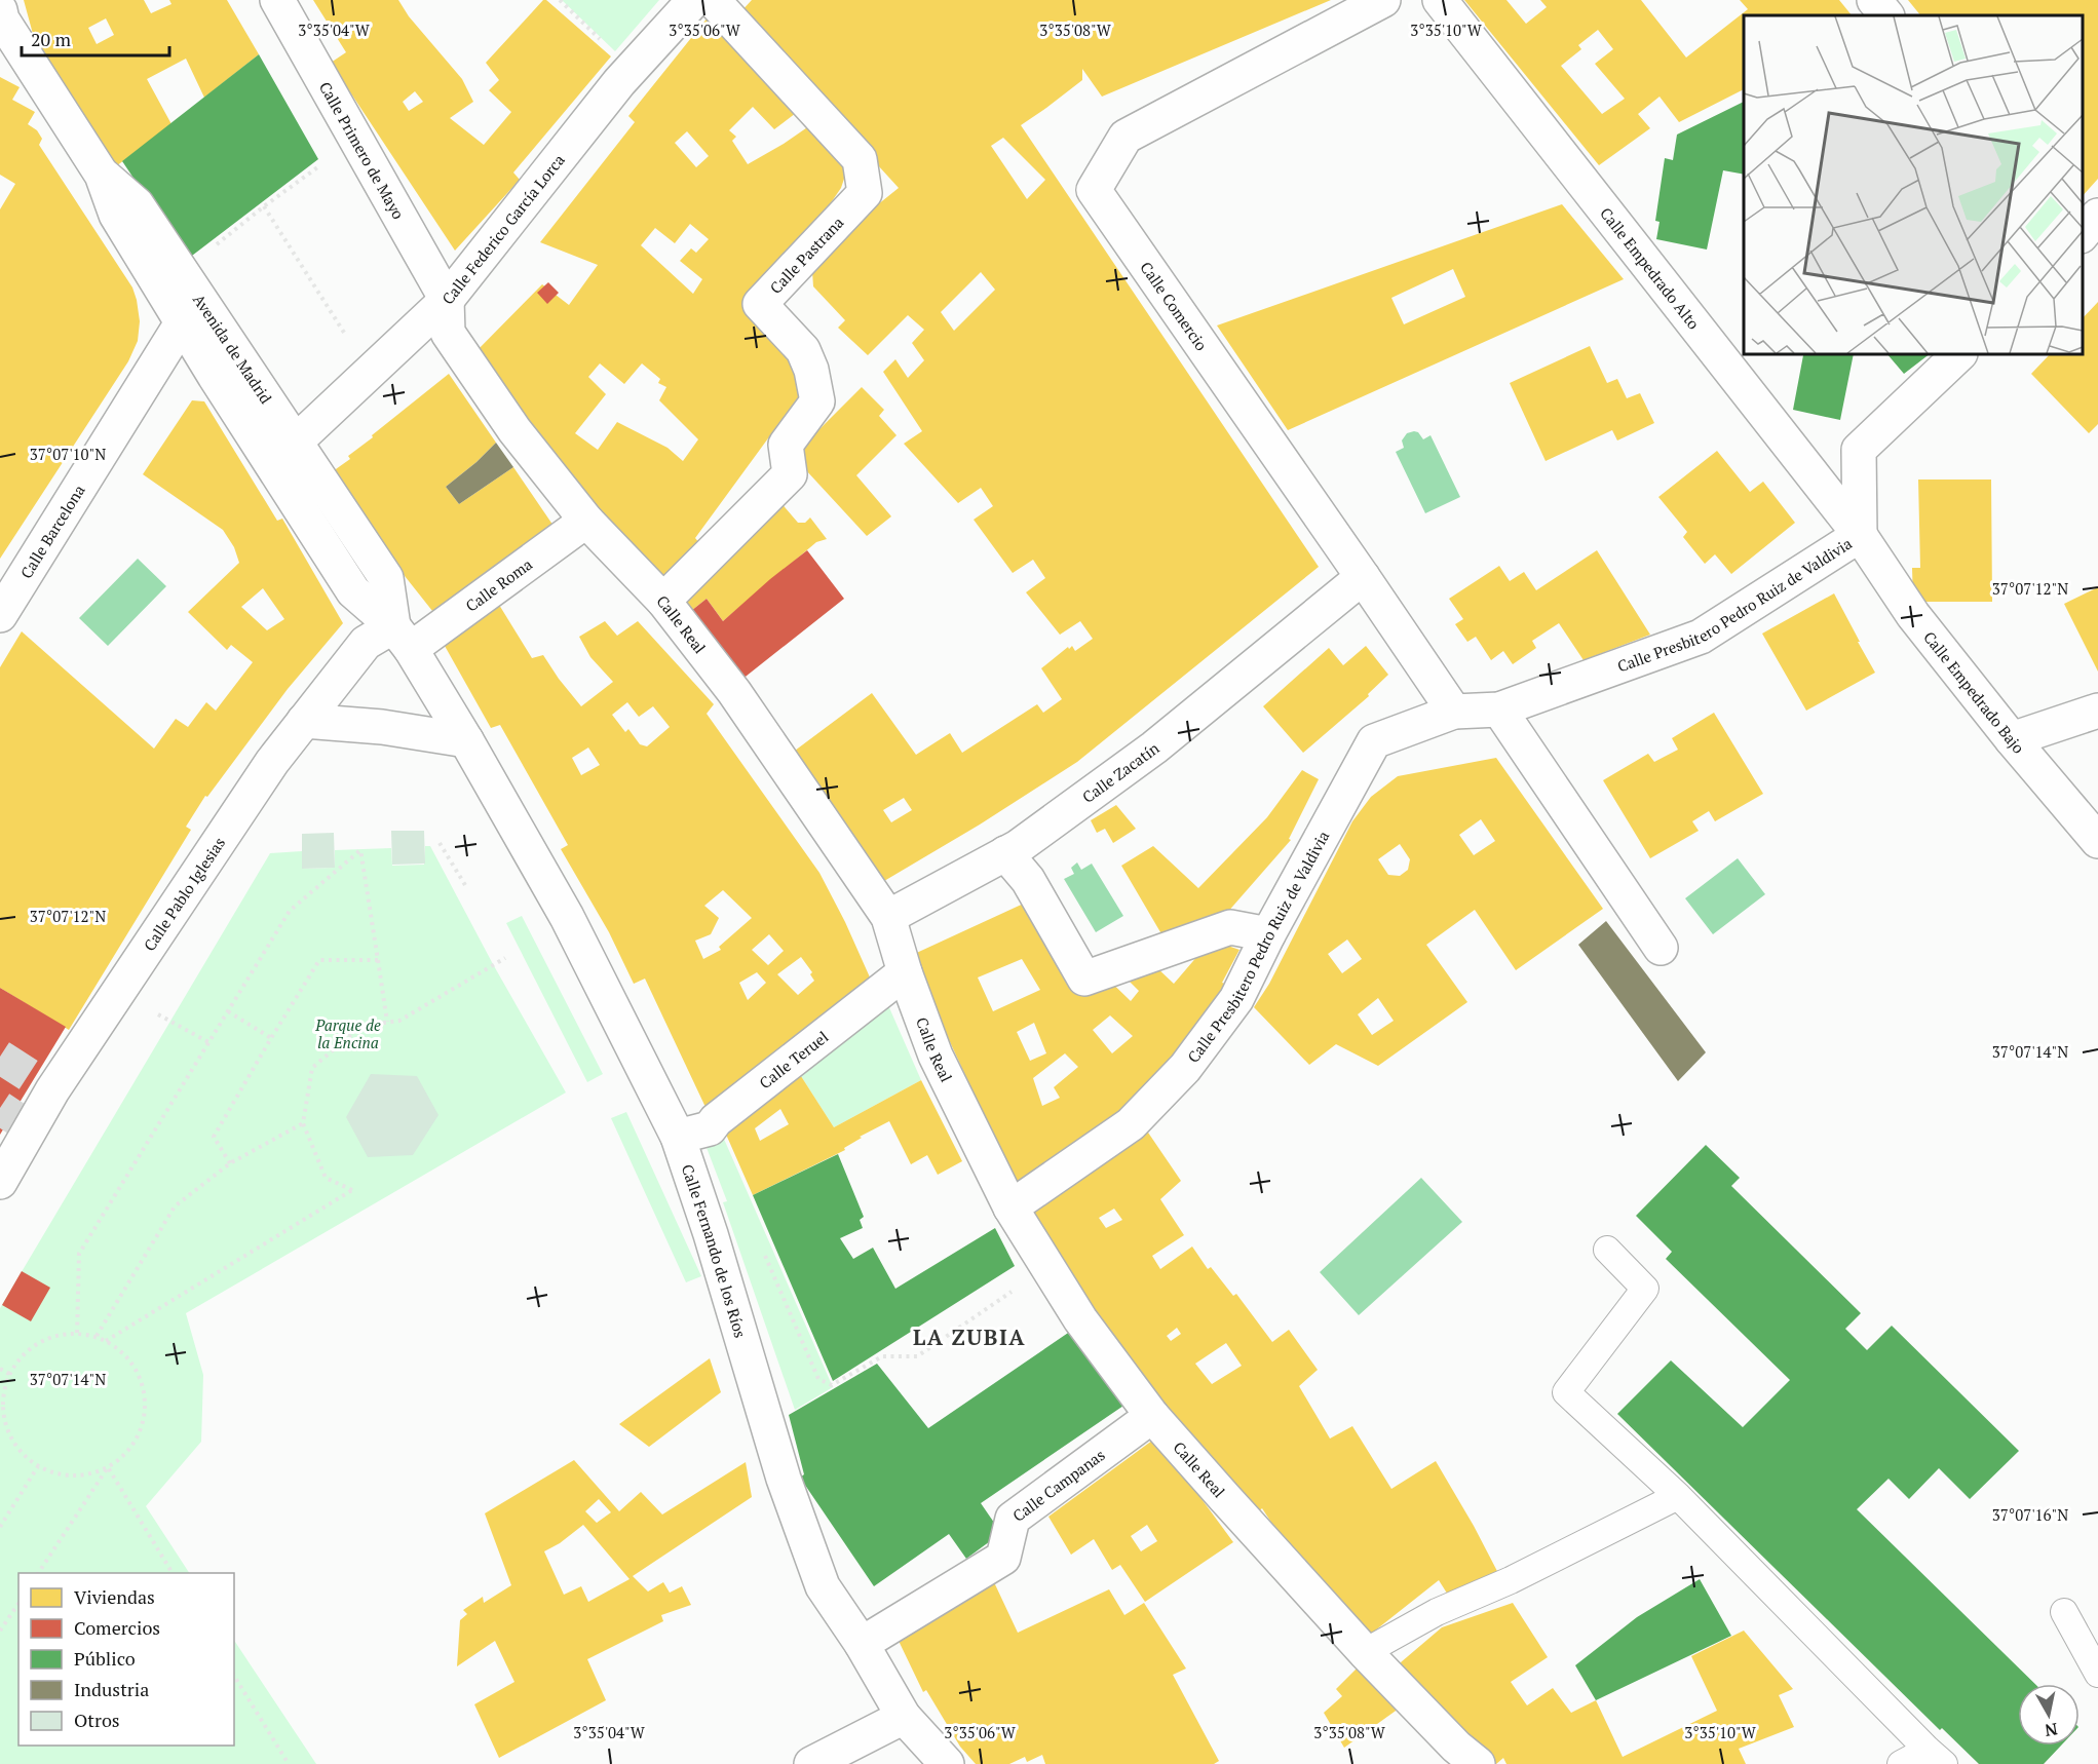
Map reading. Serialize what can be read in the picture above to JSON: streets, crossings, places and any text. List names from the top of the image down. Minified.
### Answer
{"streets":{"street":["Calle Primero de Mayo","Calle Federico García Lorca","Calle Pastrana","Calle Empedrado Alto","Calle Comercio","Avenida de Madrid","Calle Barcelona","Calle Roma","Calle Presbitero Pedro Ruiz de Valdivia","Calle Real","Calle Empedrado Bajo","Calle Zacatín","Calle Pablo Iglesias","Calle Teruel","Calle Fernando de los Ríos","Calle Campanas"]},"crossings":[["Calle Primero de Mayo","Calle Federico García Lorca"],["Calle Primero de Mayo","Calle Real"],["Calle Federico García Lorca","Avenida de Madrid"],["Calle Federico García Lorca","Calle Real"],["Calle Federico García Lorca","Calle Fernando de los Ríos"],["Calle Pastrana","Calle Real"],["Calle Empedrado Alto","Calle Presbitero Pedro Ruiz de Valdivia"],["Calle Empedrado Alto","Calle Empedrado Bajo"],["Calle Comercio","Calle Presbitero Pedro Ruiz de Valdivia"],["Calle Comercio","Calle Zacatín"],["Avenida de Madrid","Calle Barcelona"],["Avenida de Madrid","Calle Fernando de los Ríos"],["Calle Roma","Calle Real"],["Calle Roma","Calle Pablo Iglesias"],["Calle Roma","Calle Fernando de los Ríos"],["Calle Presbitero Pedro Ruiz de Valdivia","Calle Real"],["Calle Presbitero Pedro Ruiz de Valdivia","Calle Empedrado Bajo"],["Calle Real","Calle Zacatín"],["Calle Real","Calle Teruel"],["Calle Real","Calle Campanas"],["Calle Pablo Iglesias","Calle Fernando de los Ríos"],["Calle Teruel","Calle Fernando de los Ríos"],["Calle Fernando de los Ríos","Calle Campanas"]],"districts":["LA ZUBIA"],"parks":["Parque de la Encina"],"legend":["Viviendas","Comercios","Público","Industria","Otros"],"scale_bar":"20 m","north":"bottom","coordinates":["3°35'04\"W","3°35'06\"W","3°35'08\"W","3°35'10\"W","37°07'10\"N","37°07'12\"N","37°07'14\"N","37°07'16\"N"]}
